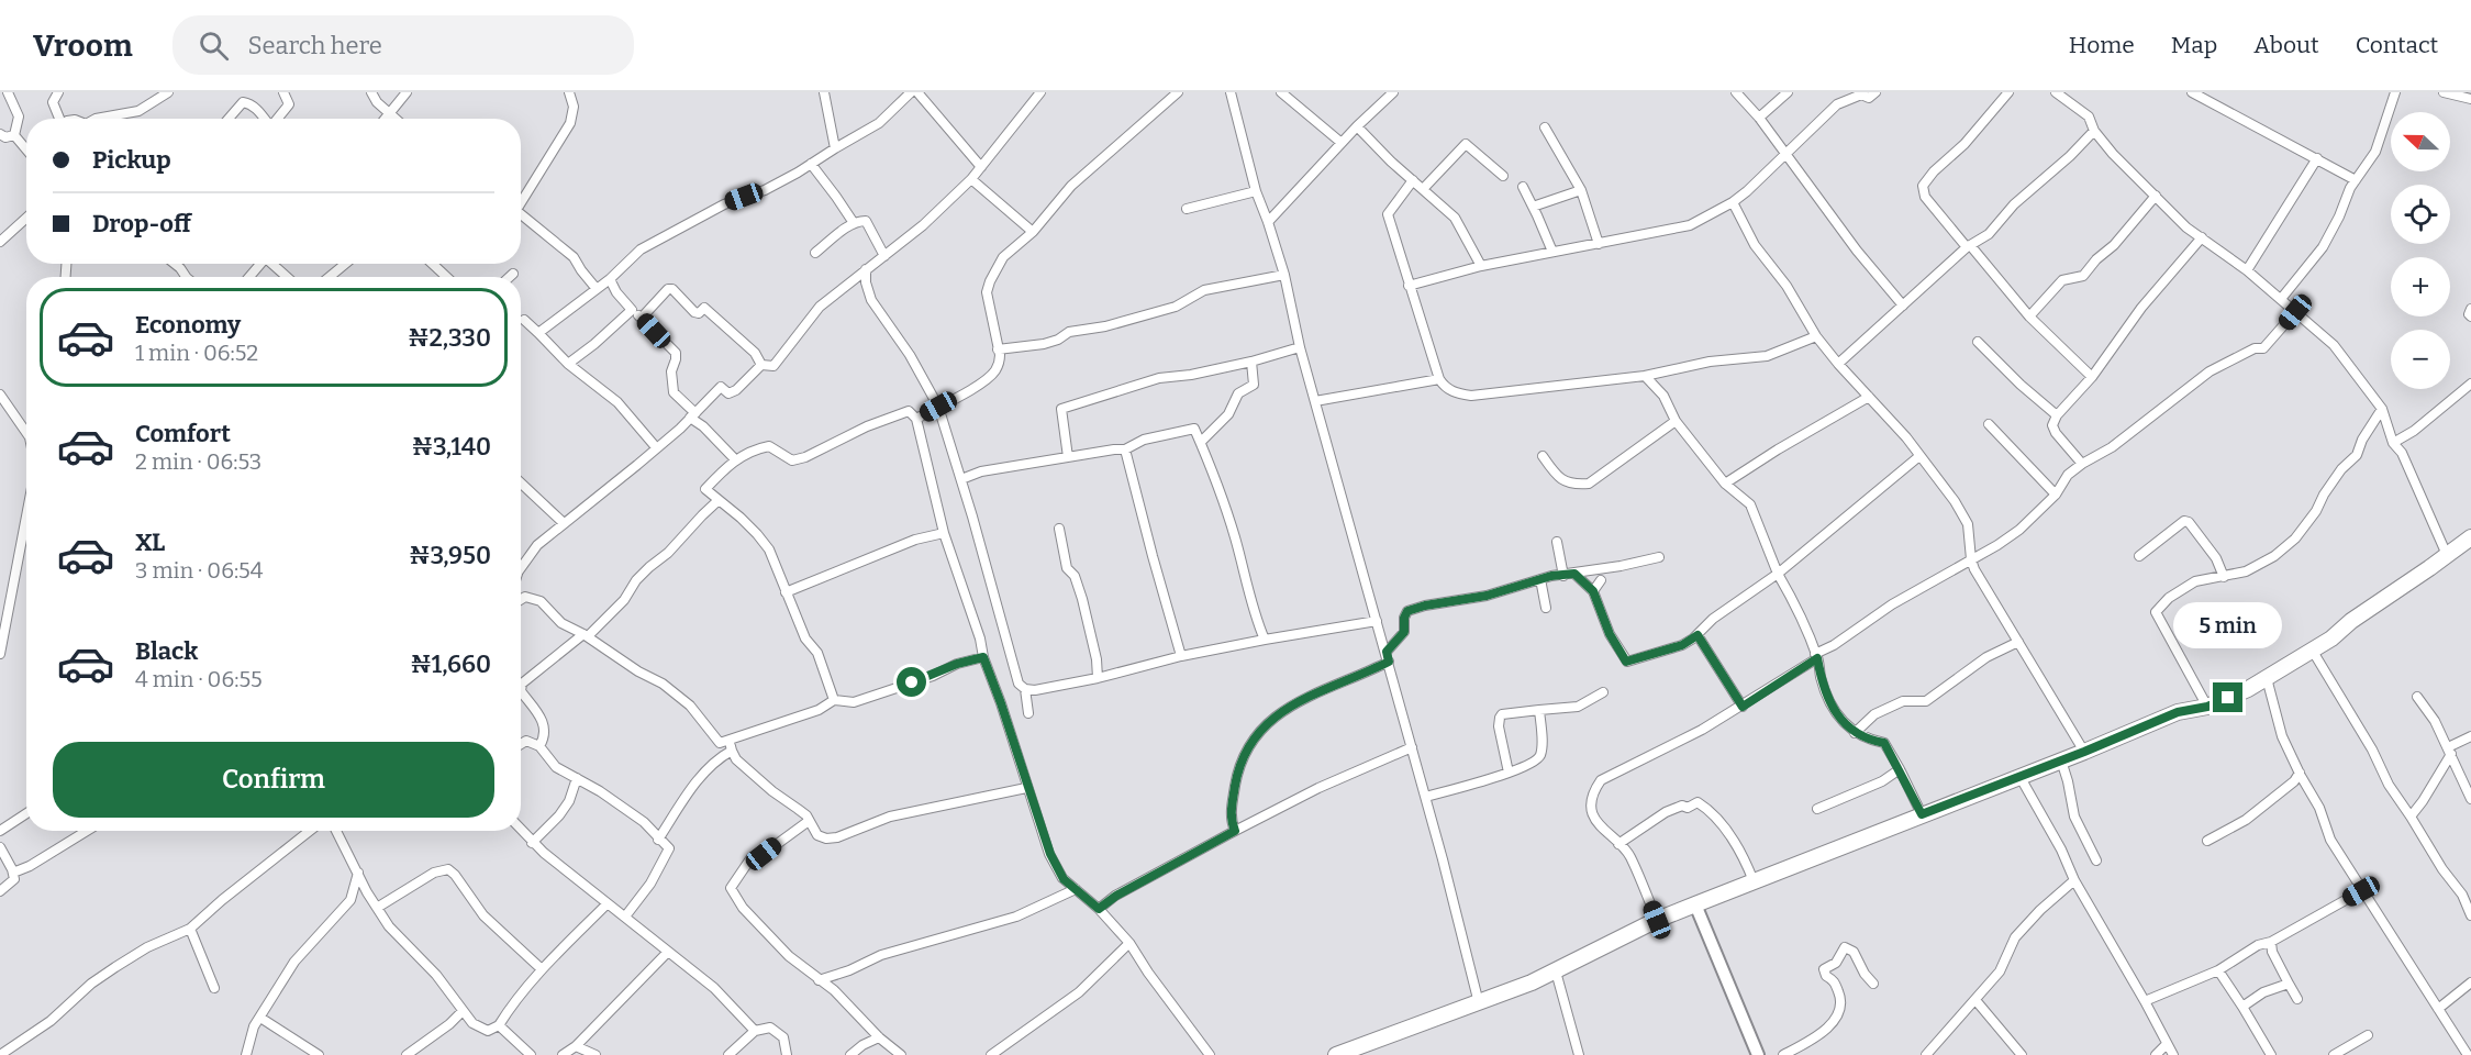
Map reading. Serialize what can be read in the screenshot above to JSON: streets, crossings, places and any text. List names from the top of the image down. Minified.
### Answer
{"north":"left","page":{"header":"Vroom","search":"Search here","nav":["Home","Map","About","Contact"],"map_buttons":["+","−"],"banner":["Pickup","Drop-off"],"list":[{"name":"Economy","note":"1 min · 06:52","value":"₦2,330"},{"name":"Comfort","note":"2 min · 06:53","value":"₦3,140"},{"name":"XL","note":"3 min · 06:54","value":"₦3,950"},{"name":"Black","note":"4 min · 06:55","value":"₦1,660"}],"bubble":"5 min","buttons":"Confirm"}}
